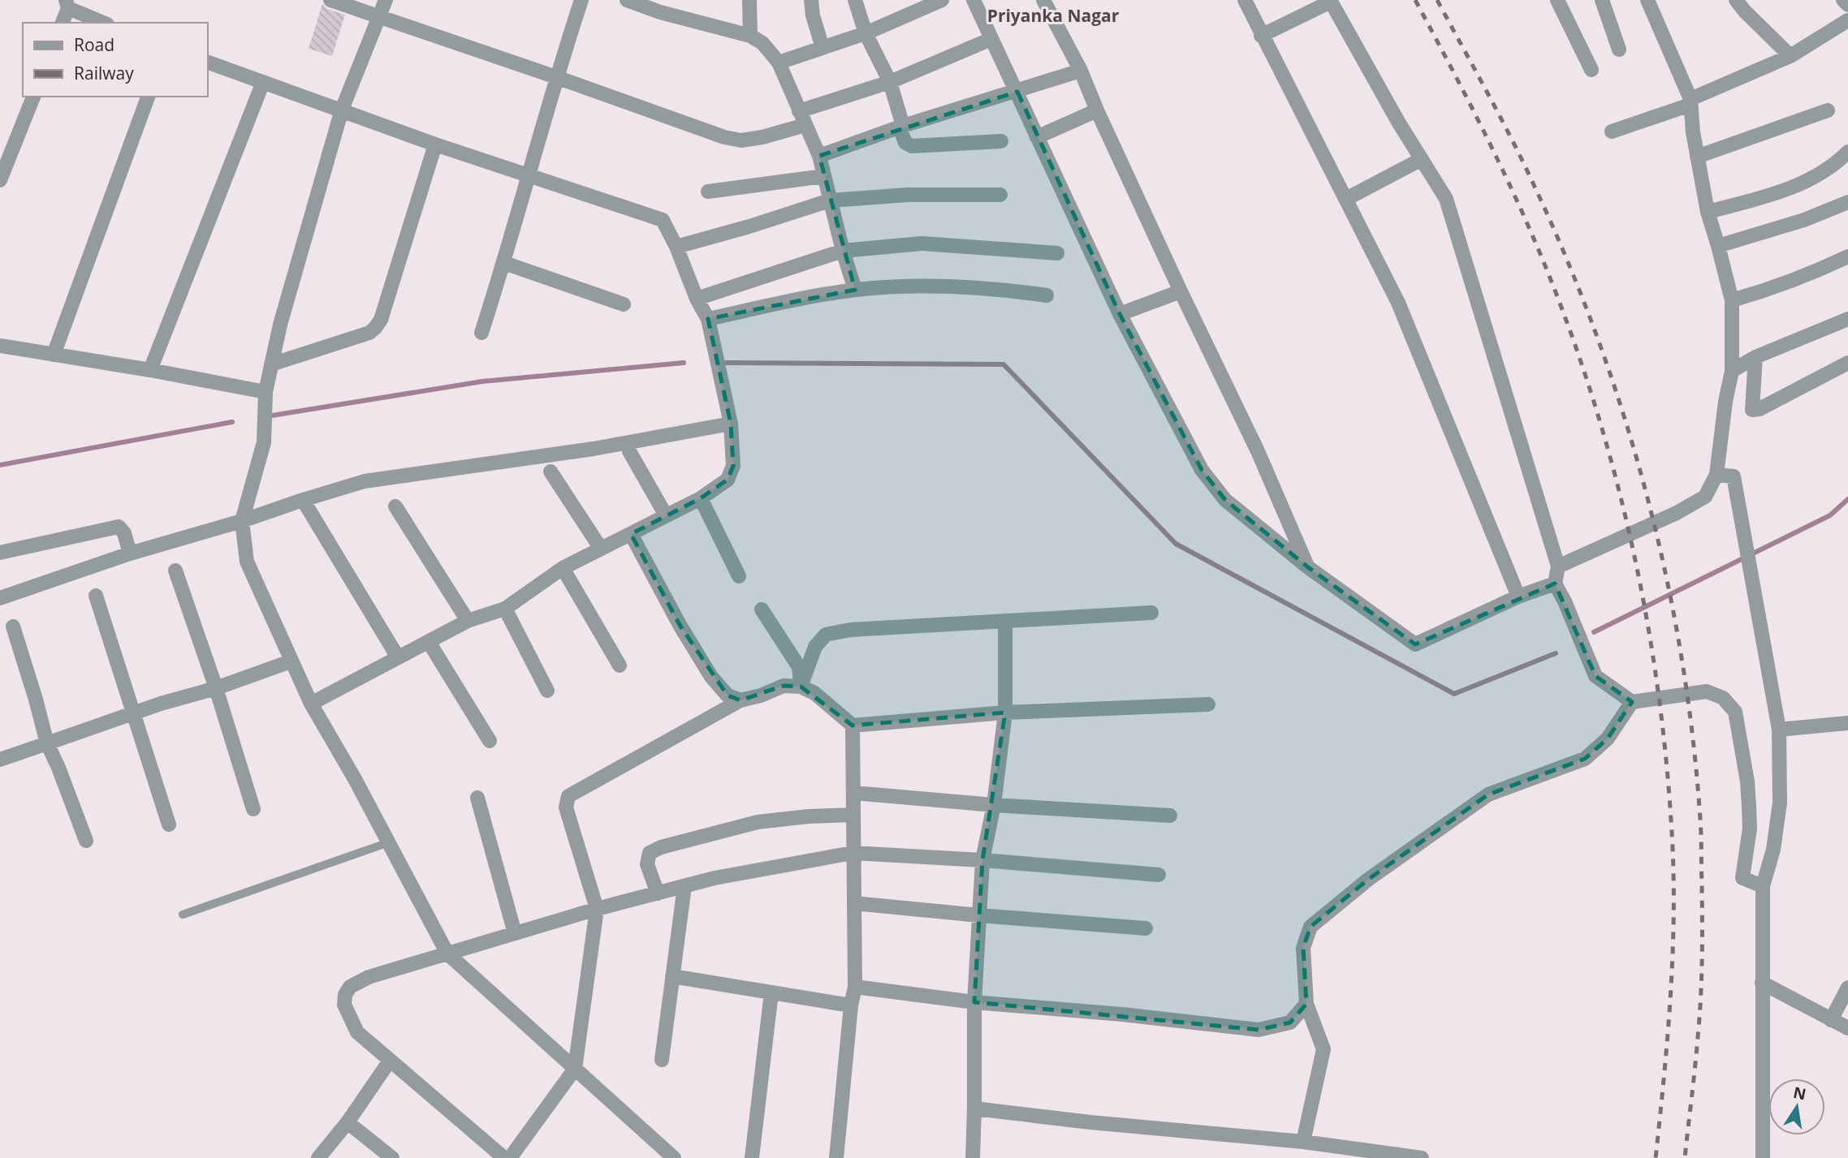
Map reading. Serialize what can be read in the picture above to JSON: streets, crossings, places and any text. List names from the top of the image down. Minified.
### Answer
{"districts":["Priyanka Nagar"],"legend":["Road","Railway"],"north":"top"}
